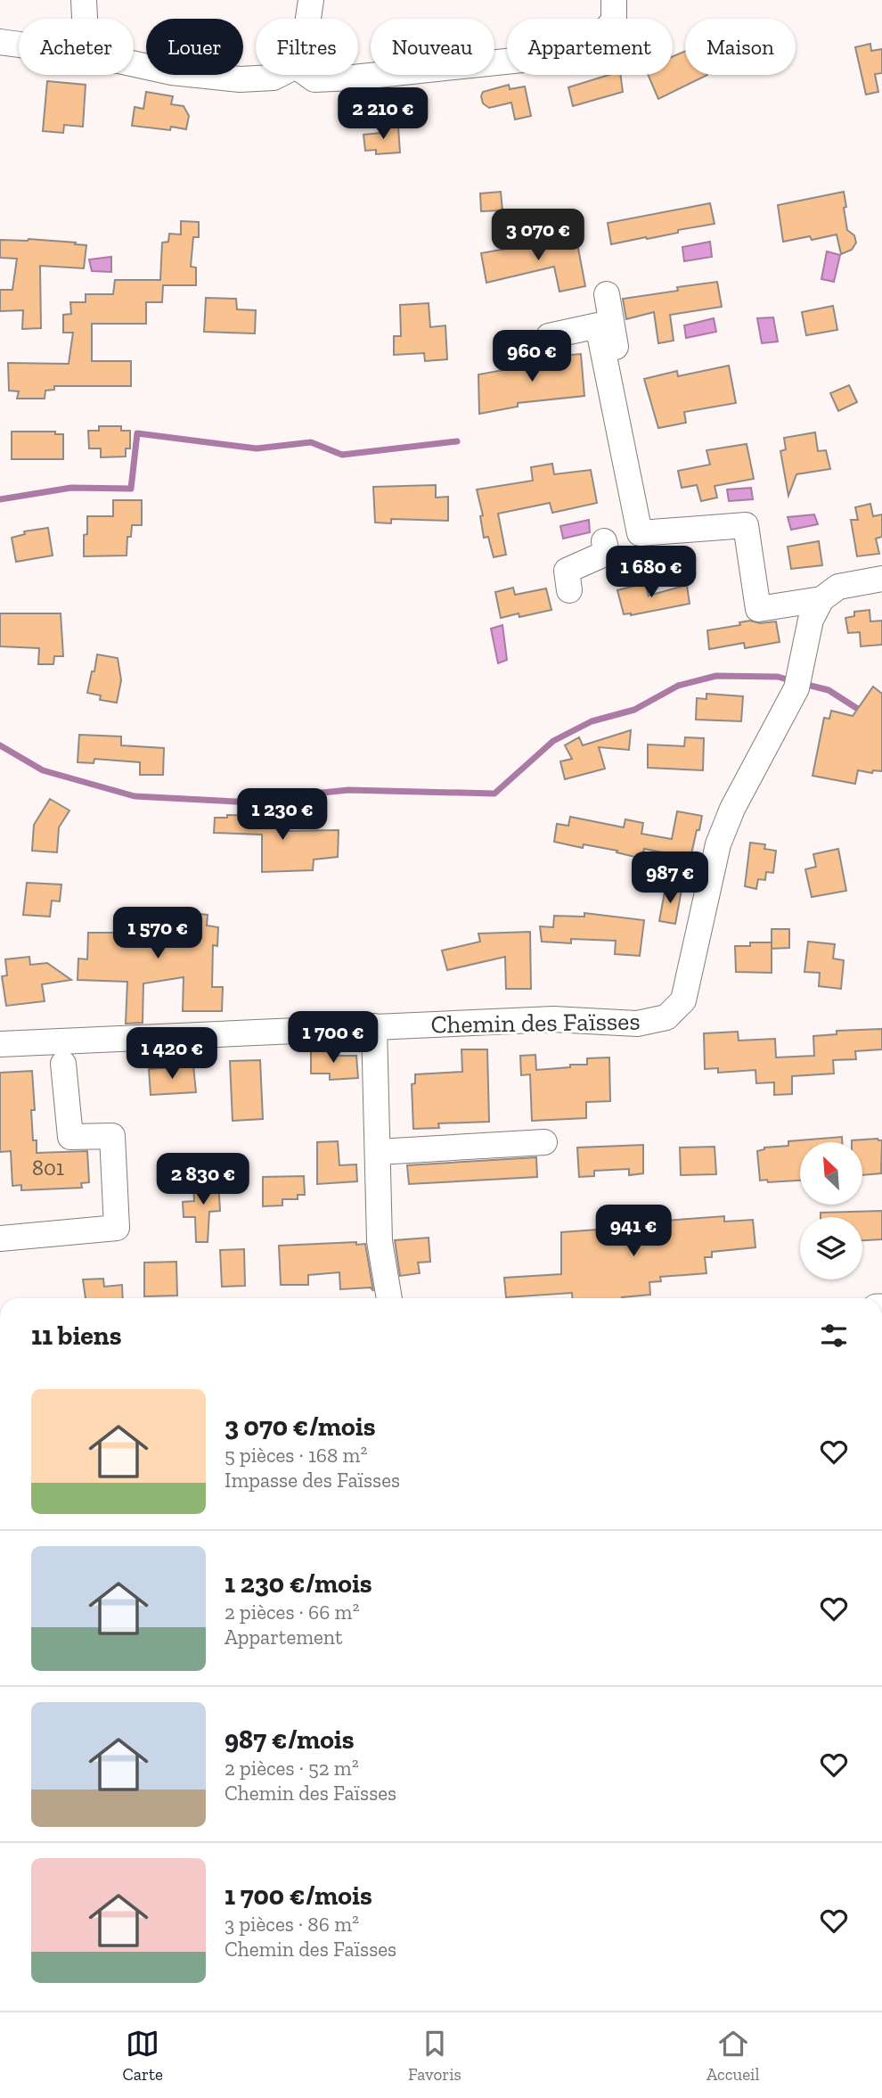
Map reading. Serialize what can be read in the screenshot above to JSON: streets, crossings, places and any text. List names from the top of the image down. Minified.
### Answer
{"streets":{"street":["Chemin des Faïsses"]},"house_numbers":["801"],"north":"top left","page":{"chip":["Acheter","Louer","Filtres","Nouveau","Appartement","Maison"],"price":["2 210 €","3 070 €","960 €","1 680 €","1 230 €","987 €","1 570 €","1 700 €","1 420 €","2 830 €","941 €"],"heading":"11 biens","list":[{"name":"3 070 €/mois","note":"5 pièces · 168 m² · Impasse des Faïsses"},{"name":"1 230 €/mois","note":"2 pièces · 66 m² · Appartement"},{"name":"987 €/mois","note":"2 pièces · 52 m² · Chemin des Faïsses"},{"name":"1 700 €/mois","note":"3 pièces · 86 m² · Chemin des Faïsses"}],"tabs":["Carte","Favoris","Accueil"]}}
